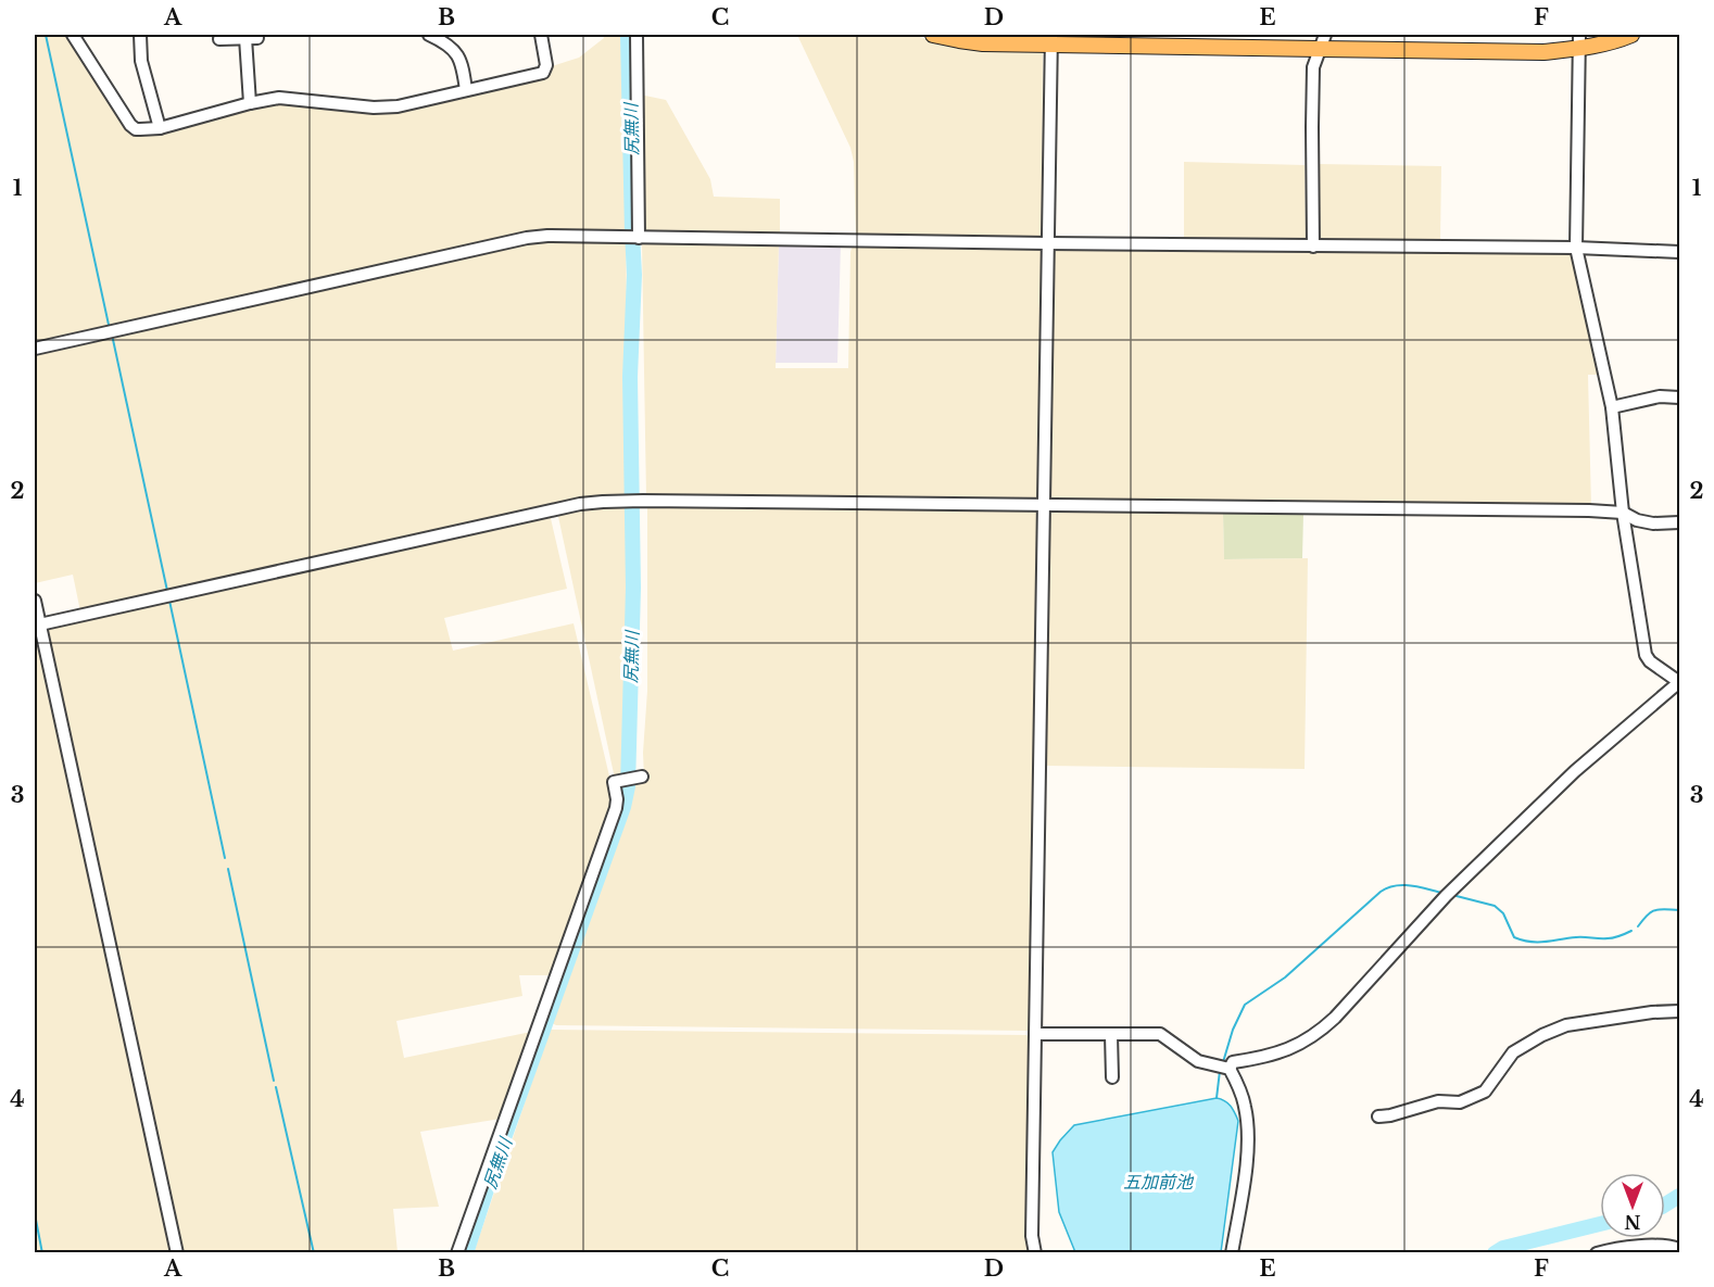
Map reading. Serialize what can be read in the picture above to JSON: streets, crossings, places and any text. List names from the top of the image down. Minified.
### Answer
{"water":["尻無川","五加前池"],"north":"bottom","grid":{"columns":["A","B","C","D","E","F"],"rows":["1","2","3","4"]}}
